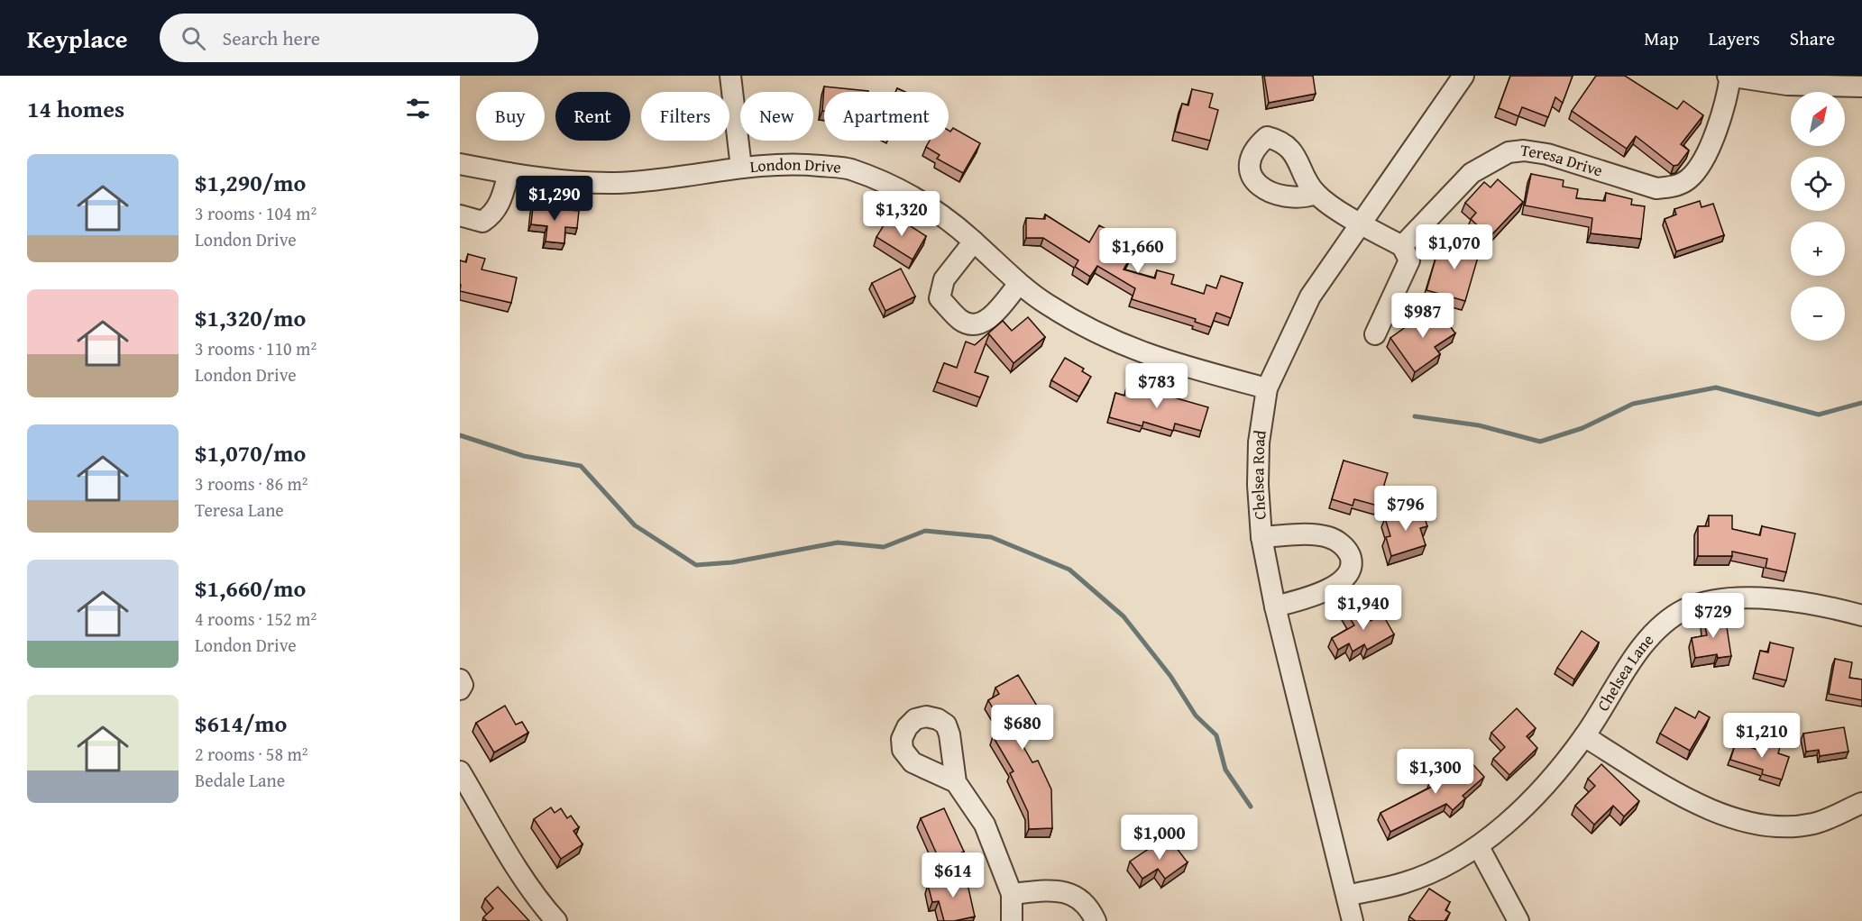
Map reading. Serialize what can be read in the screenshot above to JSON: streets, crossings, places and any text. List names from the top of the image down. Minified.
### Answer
{"streets":{"street":["Teresa Drive","London Drive","Chelsea Road","Chelsea Lane"]},"crossings":[["London Drive","Chelsea Road"],["Chelsea Road","Chelsea Lane"]],"north":"top right","page":{"header":"Keyplace","search":"Search here","nav":["Map","Layers","Share"],"heading":"14 homes","map_buttons":["+","−"],"chip":["Buy","Rent","Filters","New","Apartment"],"list":[{"name":"$1,290/mo","note":"3 rooms · 104 m² · London Drive"},{"name":"$1,320/mo","note":"3 rooms · 110 m² · London Drive"},{"name":"$1,070/mo","note":"3 rooms · 86 m² · Teresa Lane"},{"name":"$1,660/mo","note":"4 rooms · 152 m² · London Drive"},{"name":"$614/mo","note":"2 rooms · 58 m² · Bedale Lane"}],"price":["$1,290","$1,320","$1,070","$1,660","$987","$783","$796","$1,940","$729","$680","$1,210","$1,300","$1,000","$614"]}}
